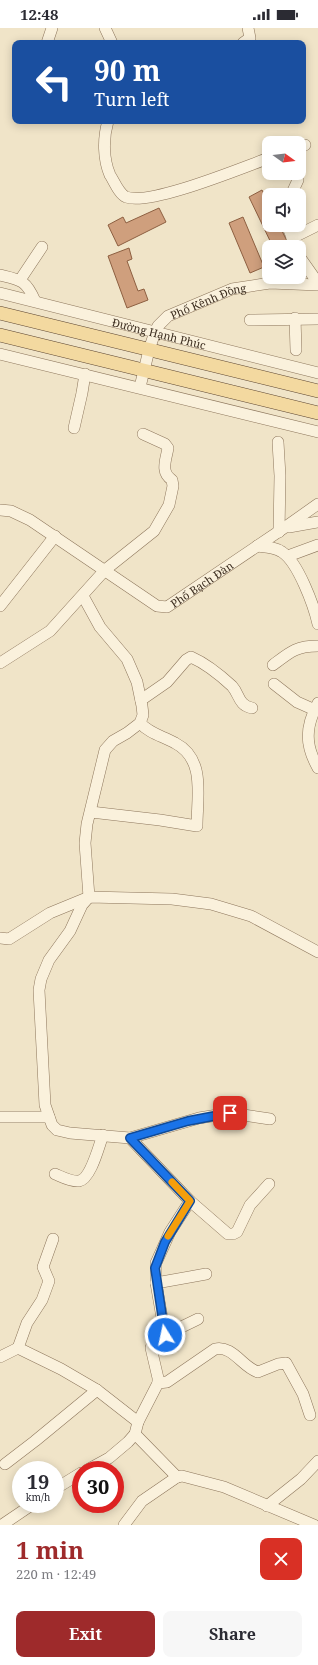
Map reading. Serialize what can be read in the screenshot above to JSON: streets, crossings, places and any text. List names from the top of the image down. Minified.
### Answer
{"streets":{"main road":["Đường Hạnh Phúc"],"street":["Phố Kênh Đồng","Phố Bạch Đàn"]},"crossings":[["Phố Kênh Đồng","Đường Hạnh Phúc"]],"north":"right","page":{"status":"12:48","turn":["90 m","Turn left"],"speed":"19 km/h","limit":"30","heading":["1 min","220 m · 12:49"],"buttons":["Exit","Share"]}}
